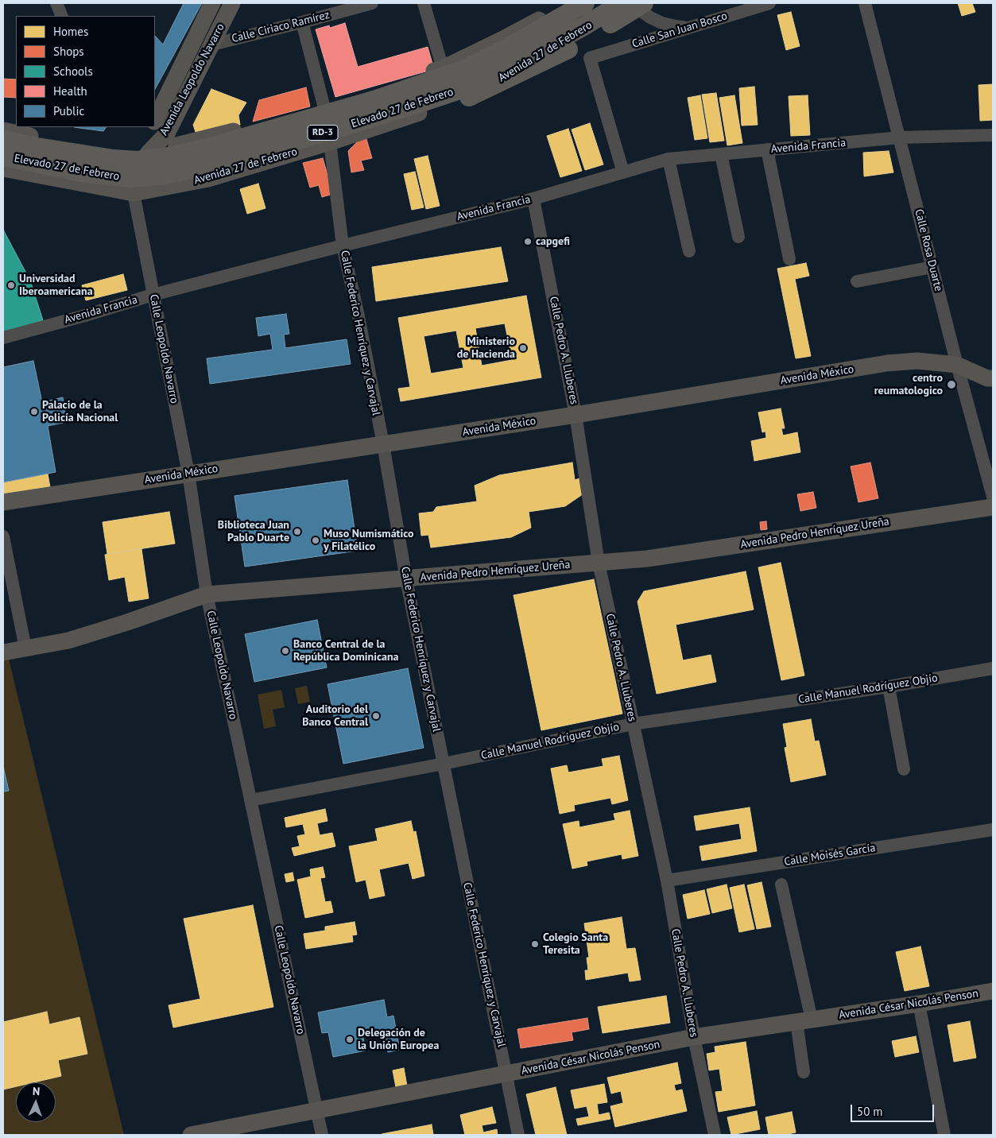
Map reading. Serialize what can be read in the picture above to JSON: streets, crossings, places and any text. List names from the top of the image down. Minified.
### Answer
{"streets":{"highway":["Elevado 27 de Febrero","RD-3"],"main road":["Avenida 27 de Febrero","Avenida Leopoldo Navarro","Avenida México","Avenida Pedro Henríquez Ureña","Avenida César Nicolás Penson"],"street":["Calle Ciriaco Ramírez","Calle San Juan Bosco","Avenida Francia","Calle Rosa Duarte","Calle Federico Henríquez y Carvajal","Calle Leopoldo Navarro","Calle Pedro A. Lluberes","Calle Manuel Rodríguez Objío","Calle Moisés García"]},"crossings":[["Calle Ciriaco Ramírez","Avenida Leopoldo Navarro"],["Calle Ciriaco Ramírez","Calle Federico Henríquez y Carvajal"],["Calle San Juan Bosco","Avenida Francia"],["Avenida 27 de Febrero","Avenida Leopoldo Navarro"],["Avenida 27 de Febrero","Elevado 27 de Febrero"],["Avenida 27 de Febrero","Calle Federico Henríquez y Carvajal"],["Avenida 27 de Febrero","Calle Leopoldo Navarro"],["Avenida Leopoldo Navarro","RD-3"],["Avenida Leopoldo Navarro","Calle Leopoldo Navarro"],["RD-3","Calle Federico Henríquez y Carvajal"],["Avenida Francia","Calle Rosa Duarte"],["Avenida Francia","Calle Federico Henríquez y Carvajal"],["Avenida Francia","Calle Leopoldo Navarro"],["Avenida Francia","Calle Pedro A. Lluberes"],["Calle Rosa Duarte","Avenida México"],["Calle Federico Henríquez y Carvajal","Avenida México"],["Calle Federico Henríquez y Carvajal","Avenida Pedro Henríquez Ureña"],["Calle Federico Henríquez y Carvajal","Calle Manuel Rodríguez Objío"],["Calle Federico Henríquez y Carvajal","Avenida César Nicolás Penson"],["Calle Leopoldo Navarro","Avenida México"],["Calle Leopoldo Navarro","Avenida Pedro Henríquez Ureña"],["Calle Leopoldo Navarro","Calle Manuel Rodríguez Objío"],["Calle Leopoldo Navarro","Avenida César Nicolás Penson"],["Calle Pedro A. Lluberes","Avenida México"],["Calle Pedro A. Lluberes","Avenida Pedro Henríquez Ureña"],["Calle Pedro A. Lluberes","Calle Manuel Rodríguez Objío"],["Calle Pedro A. Lluberes","Calle Moisés García"],["Calle Pedro A. Lluberes","Avenida César Nicolás Penson"]],"places":["capgefi","Universidad Iberoamericana","Ministerio de Hacienda","centro reumatologico","Palacio de la Policía Nacional","Biblioteca Juan Pablo Duarte","Muso Numismático y Filatélico","Banco Central de la República Dominicana","Auditorio del Banco Central","Colegio Santa Teresita","Delegación de la Unión Europea"],"legend":["Homes","Shops","Schools","Health","Public"],"scale_bar":"50 m","north":"top"}
